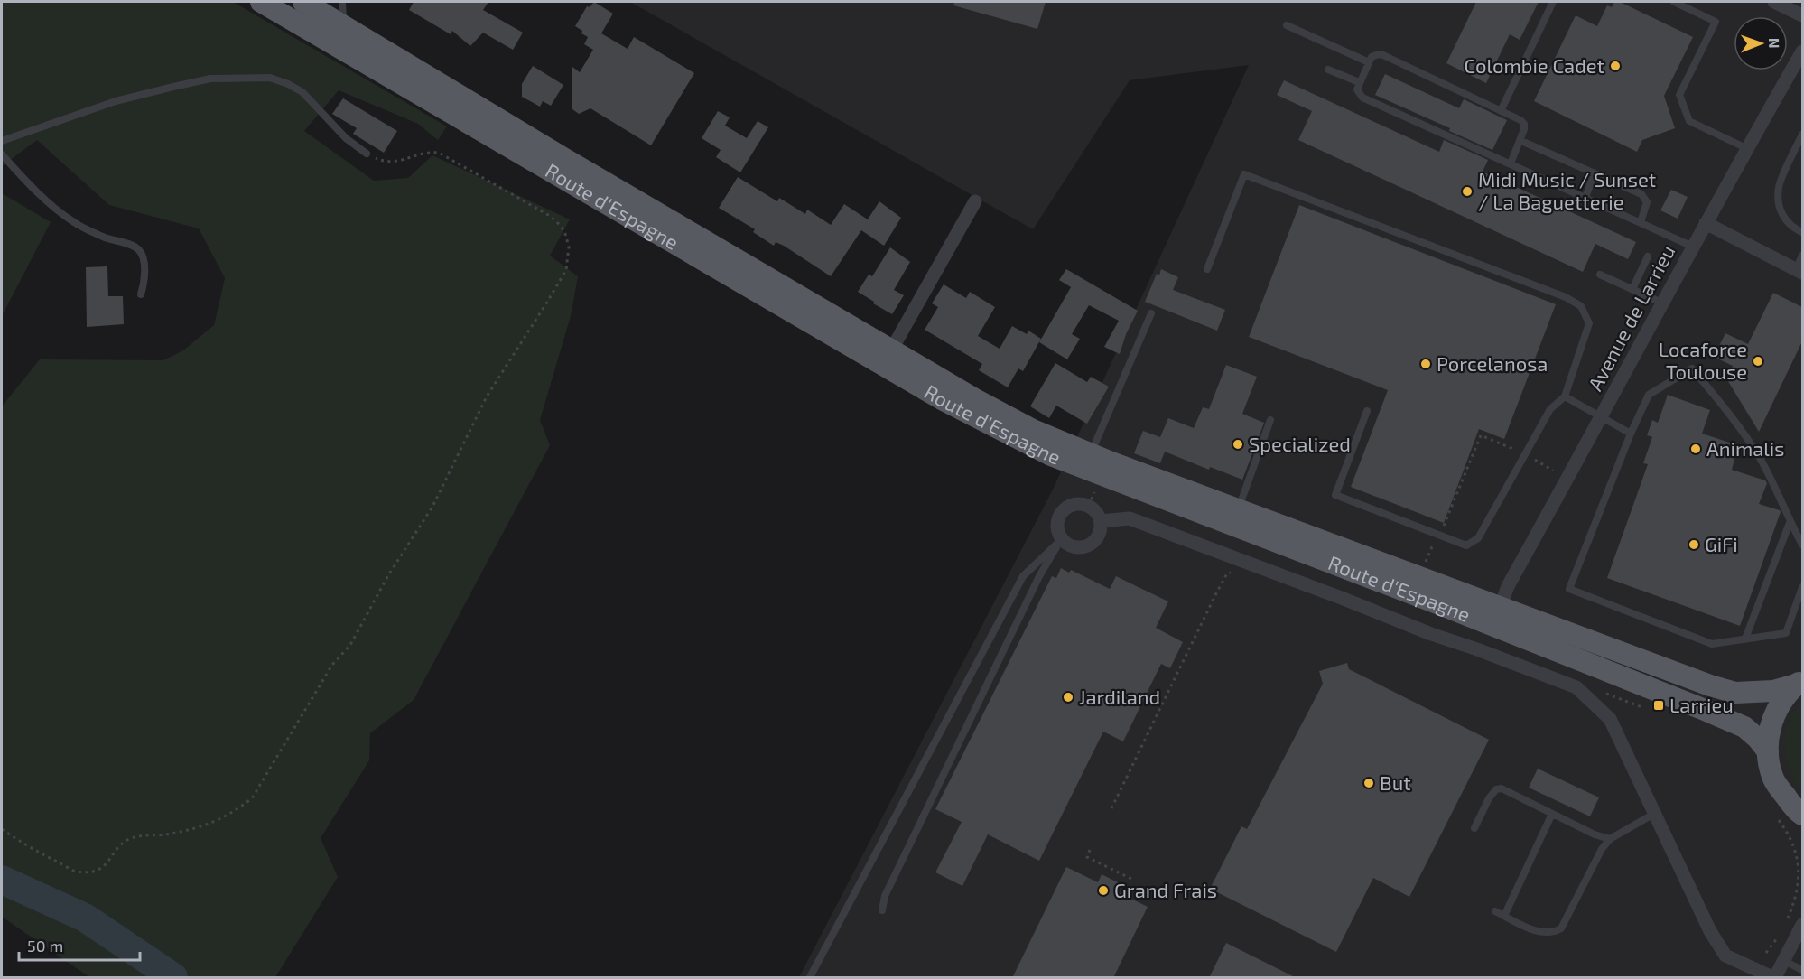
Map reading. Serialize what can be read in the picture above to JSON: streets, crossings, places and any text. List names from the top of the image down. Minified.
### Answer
{"streets":{"main road":["Route d'Espagne"],"street":["Avenue de Larrieu"]},"crossings":[["Route d'Espagne","Avenue de Larrieu"]],"places":{"other":["Colombie Cadet","Midi Music / Sunset / La Baguetterie","Locaforce Toulouse","Porcelanosa","Specialized","Animalis","GiFi","Jardiland","But","Grand Frais"],"transit":["Larrieu"]},"scale_bar":"50 m","north":"right"}
